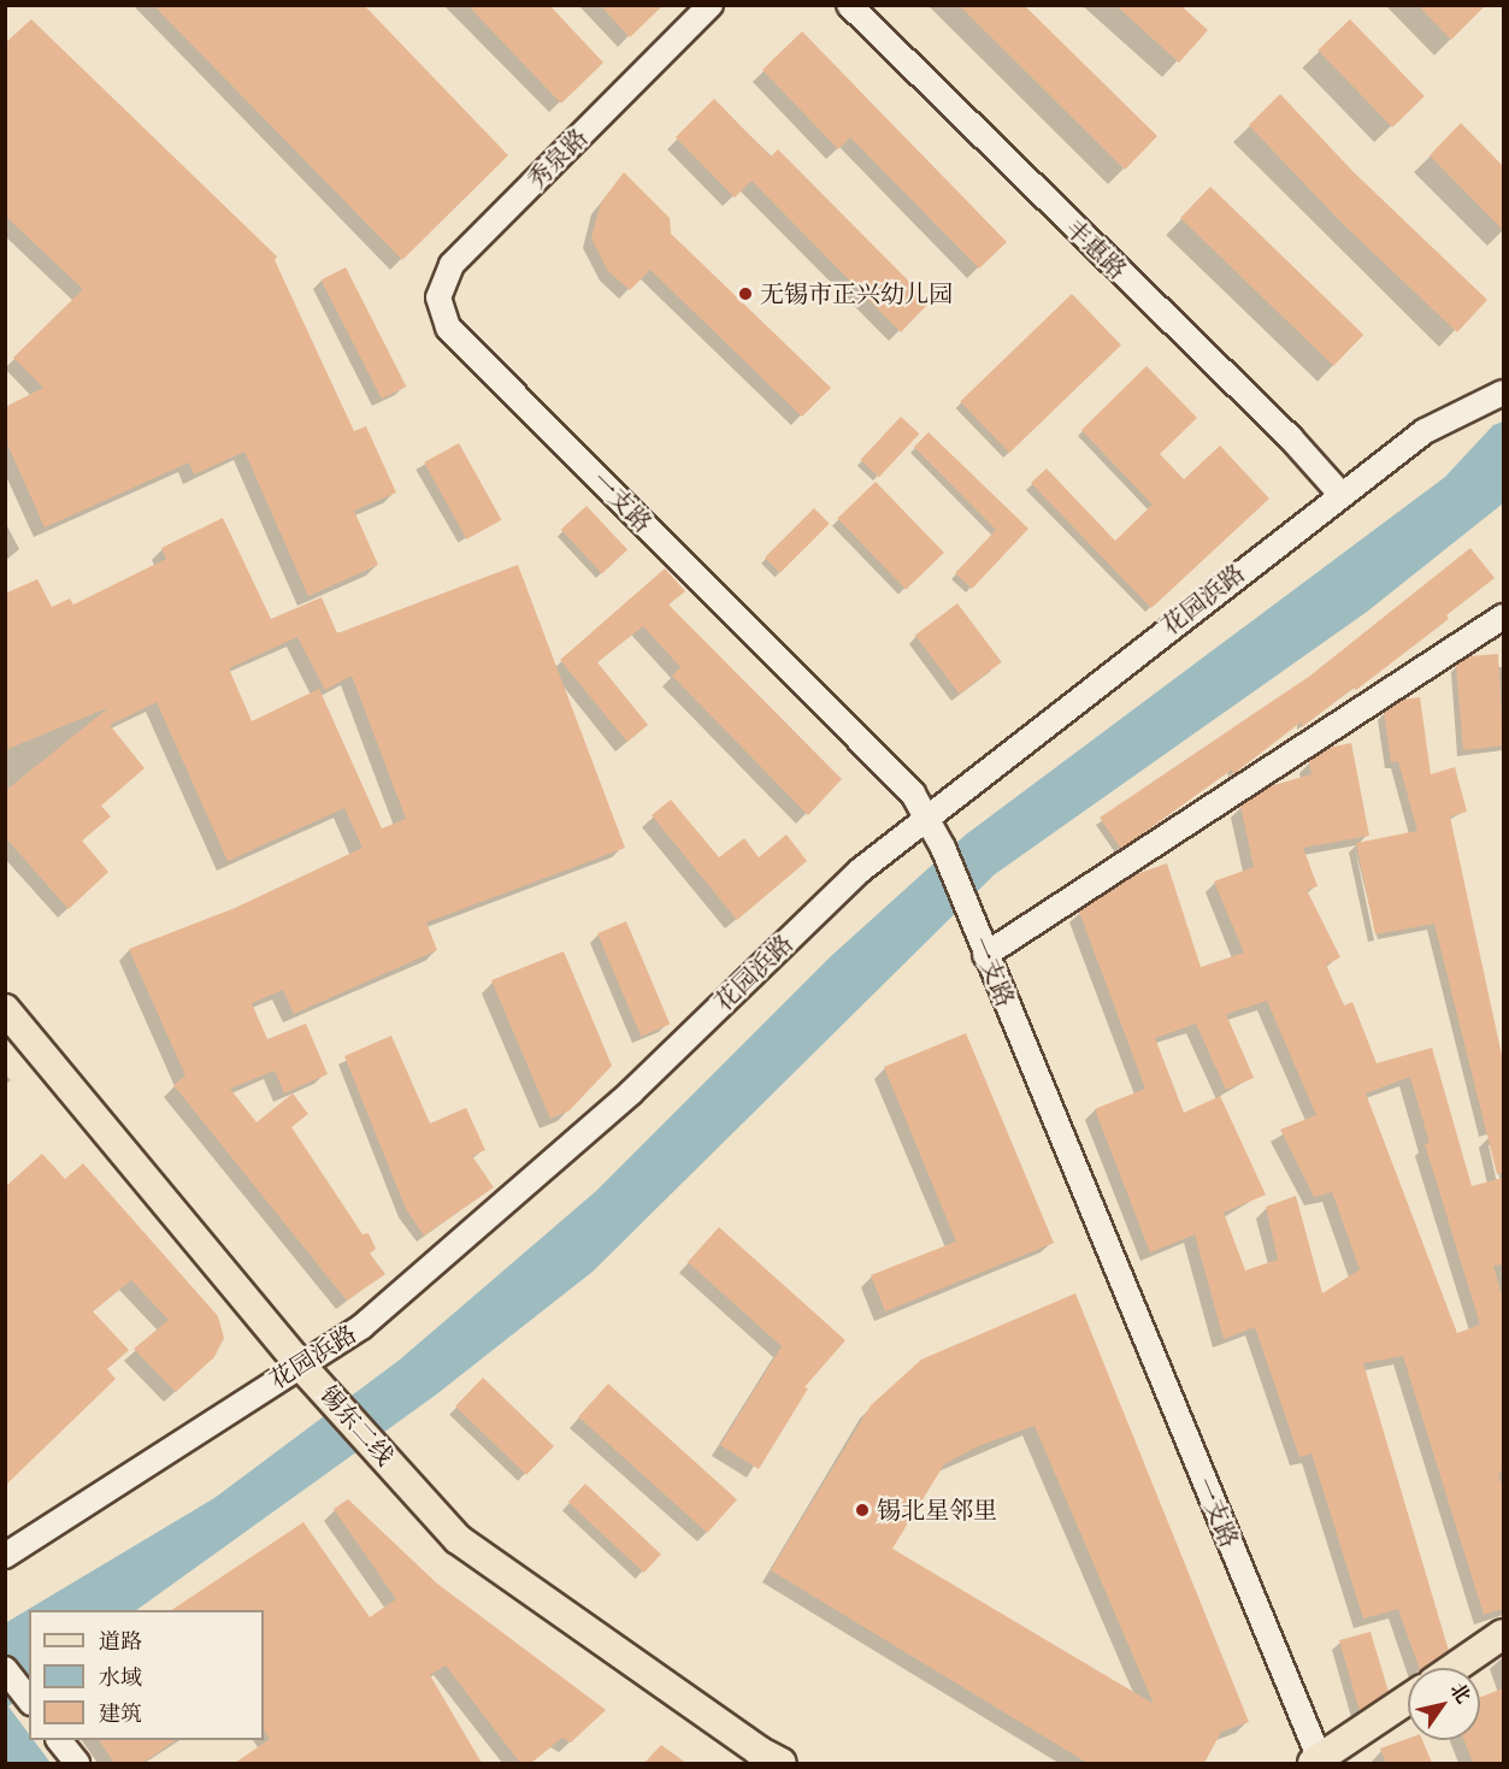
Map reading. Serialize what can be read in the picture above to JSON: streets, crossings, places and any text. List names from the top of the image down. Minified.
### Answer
{"streets":{"main road":["锡东二线"],"street":["秀泉路","丰惠路","一支路","花园浜路"]},"crossings":[["秀泉路","一支路"],["丰惠路","花园浜路"],["一支路","花园浜路"],["花园浜路","锡东二线"]],"places":["无锡市正兴幼儿园","锡北星邻里"],"legend":["道路","水域","建筑"],"north":"top right"}
